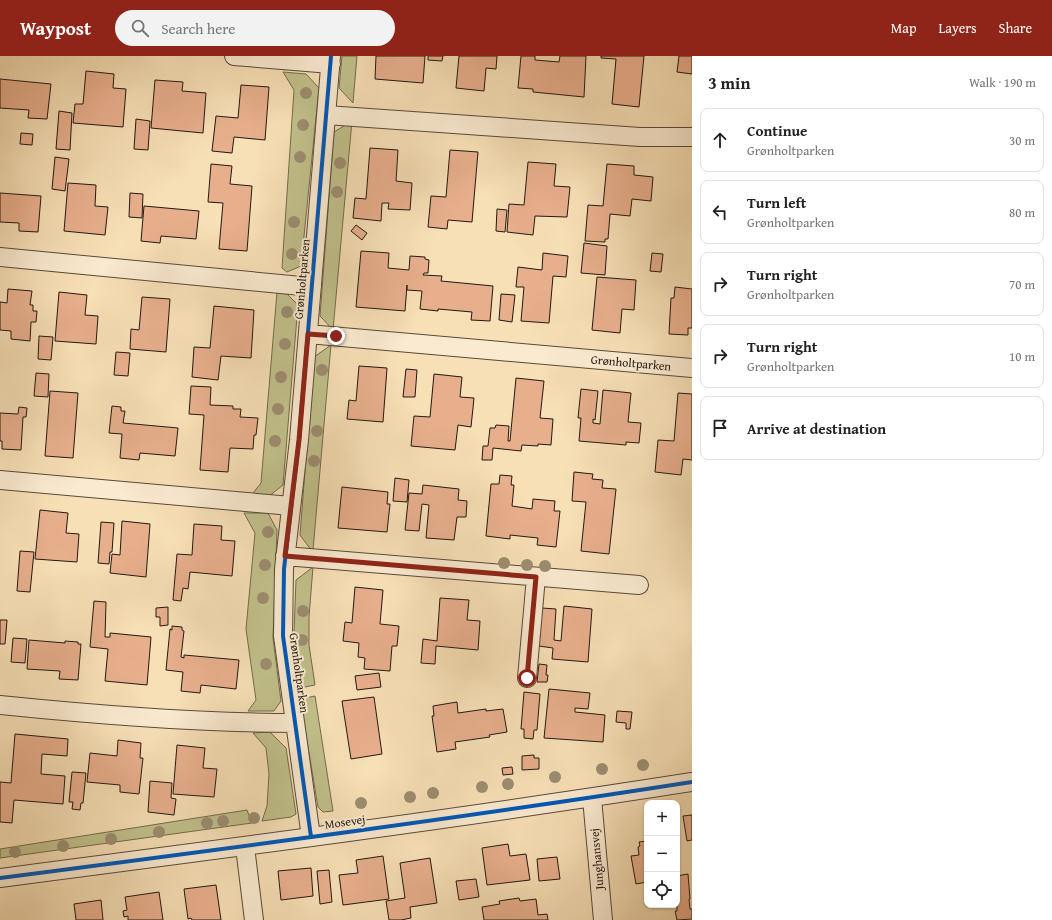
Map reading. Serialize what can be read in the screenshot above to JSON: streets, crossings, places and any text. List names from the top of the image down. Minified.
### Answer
{"streets":{"street":["Grønholtparken","Mosevej","Junghansvej"]},"crossings":[["Grønholtparken","Mosevej"],["Mosevej","Junghansvej"]],"page":{"header":"Waypost","search":"Search here","nav":["Map","Layers","Share"],"heading":["3 min","Walk · 190 m"],"list":[["Continue","Grønholtparken","30 m"],["Turn left","Grønholtparken","80 m"],["Turn right","Grønholtparken","70 m"],["Turn right","Grønholtparken","10 m"],"Arrive at destination"],"map_buttons":["+","−"]}}
